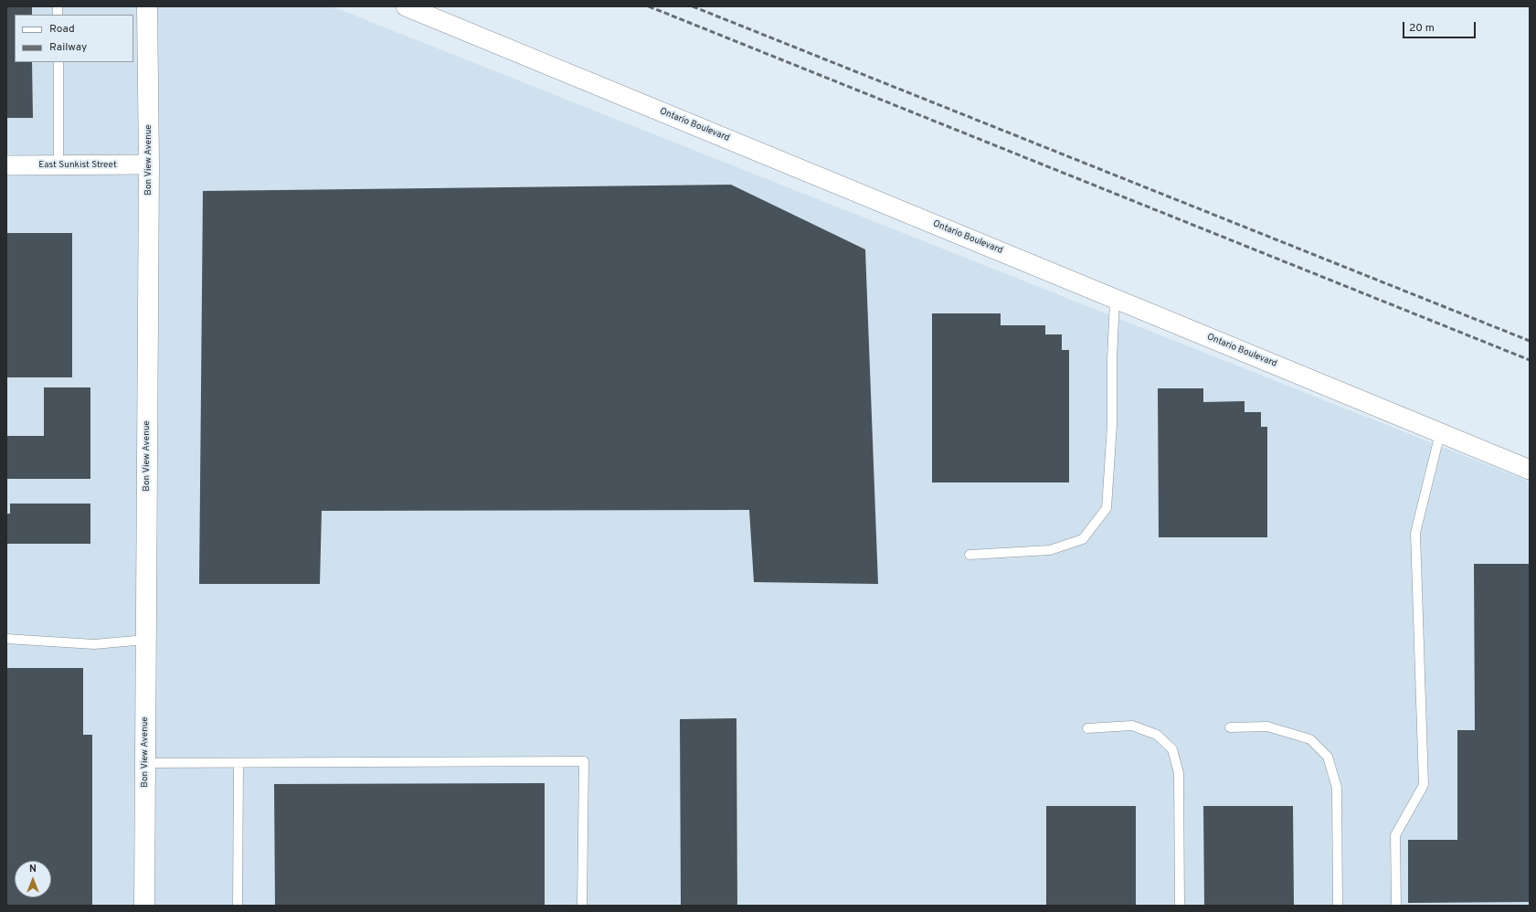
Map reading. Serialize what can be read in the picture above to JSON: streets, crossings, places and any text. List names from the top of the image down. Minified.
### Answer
{"streets":{"street":["Ontario Boulevard","Bon View Avenue","East Sunkist Street"]},"crossings":[["Bon View Avenue","East Sunkist Street"]],"legend":["Road","Railway"],"scale_bar":"20 m","north":"top"}
